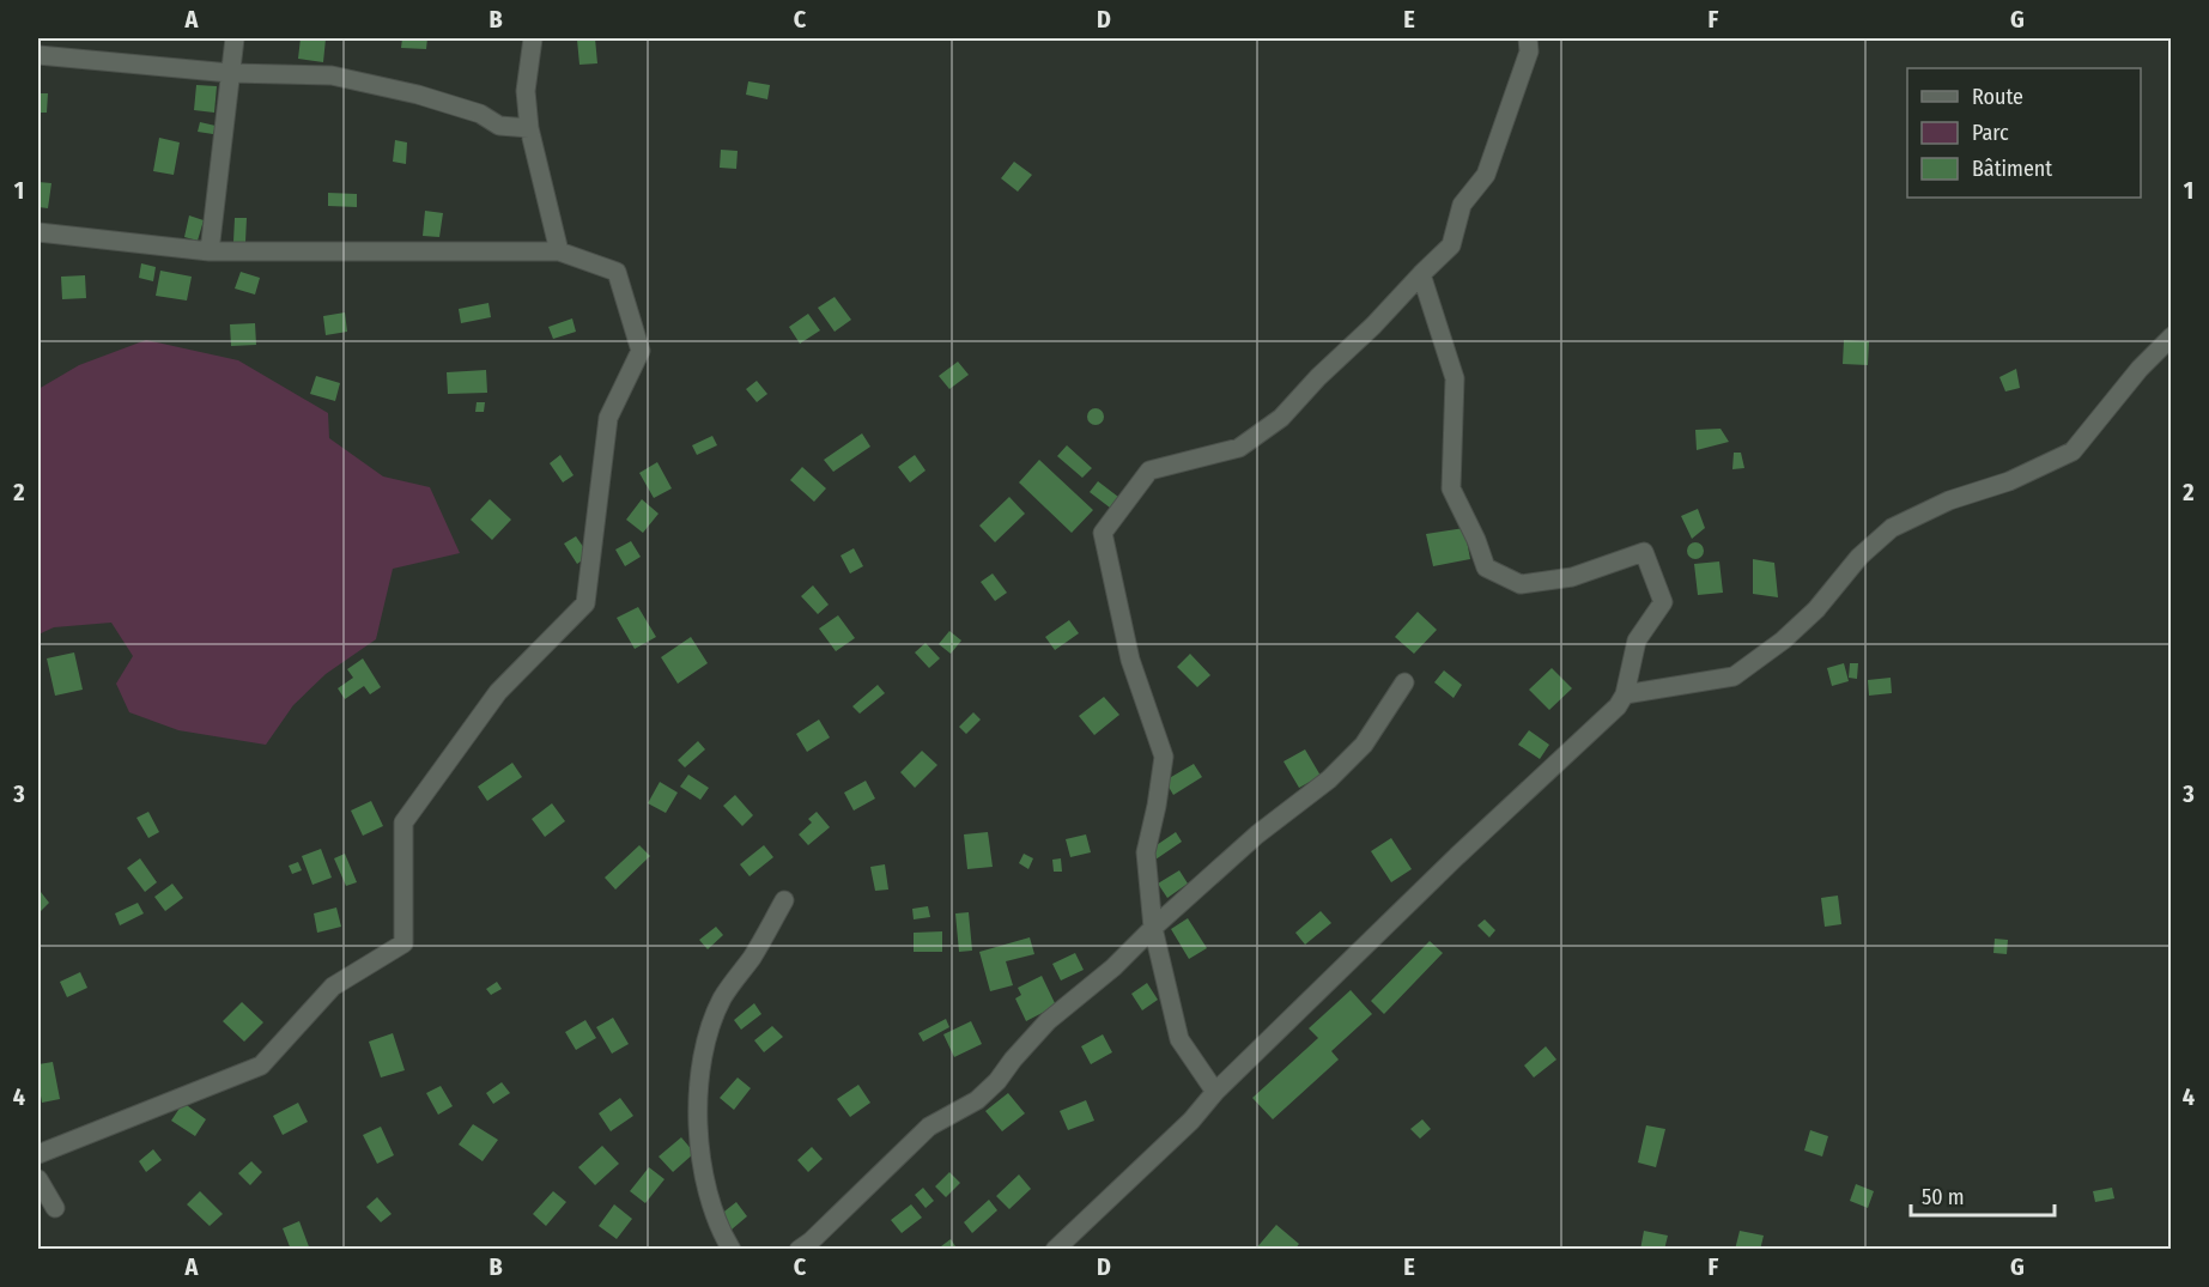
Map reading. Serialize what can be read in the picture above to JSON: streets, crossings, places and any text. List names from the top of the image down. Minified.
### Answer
{"legend":["Route","Parc","Bâtiment"],"scale_bar":"50 m","grid":{"columns":["A","B","C","D","E","F","G"],"rows":["1","2","3","4"]}}
